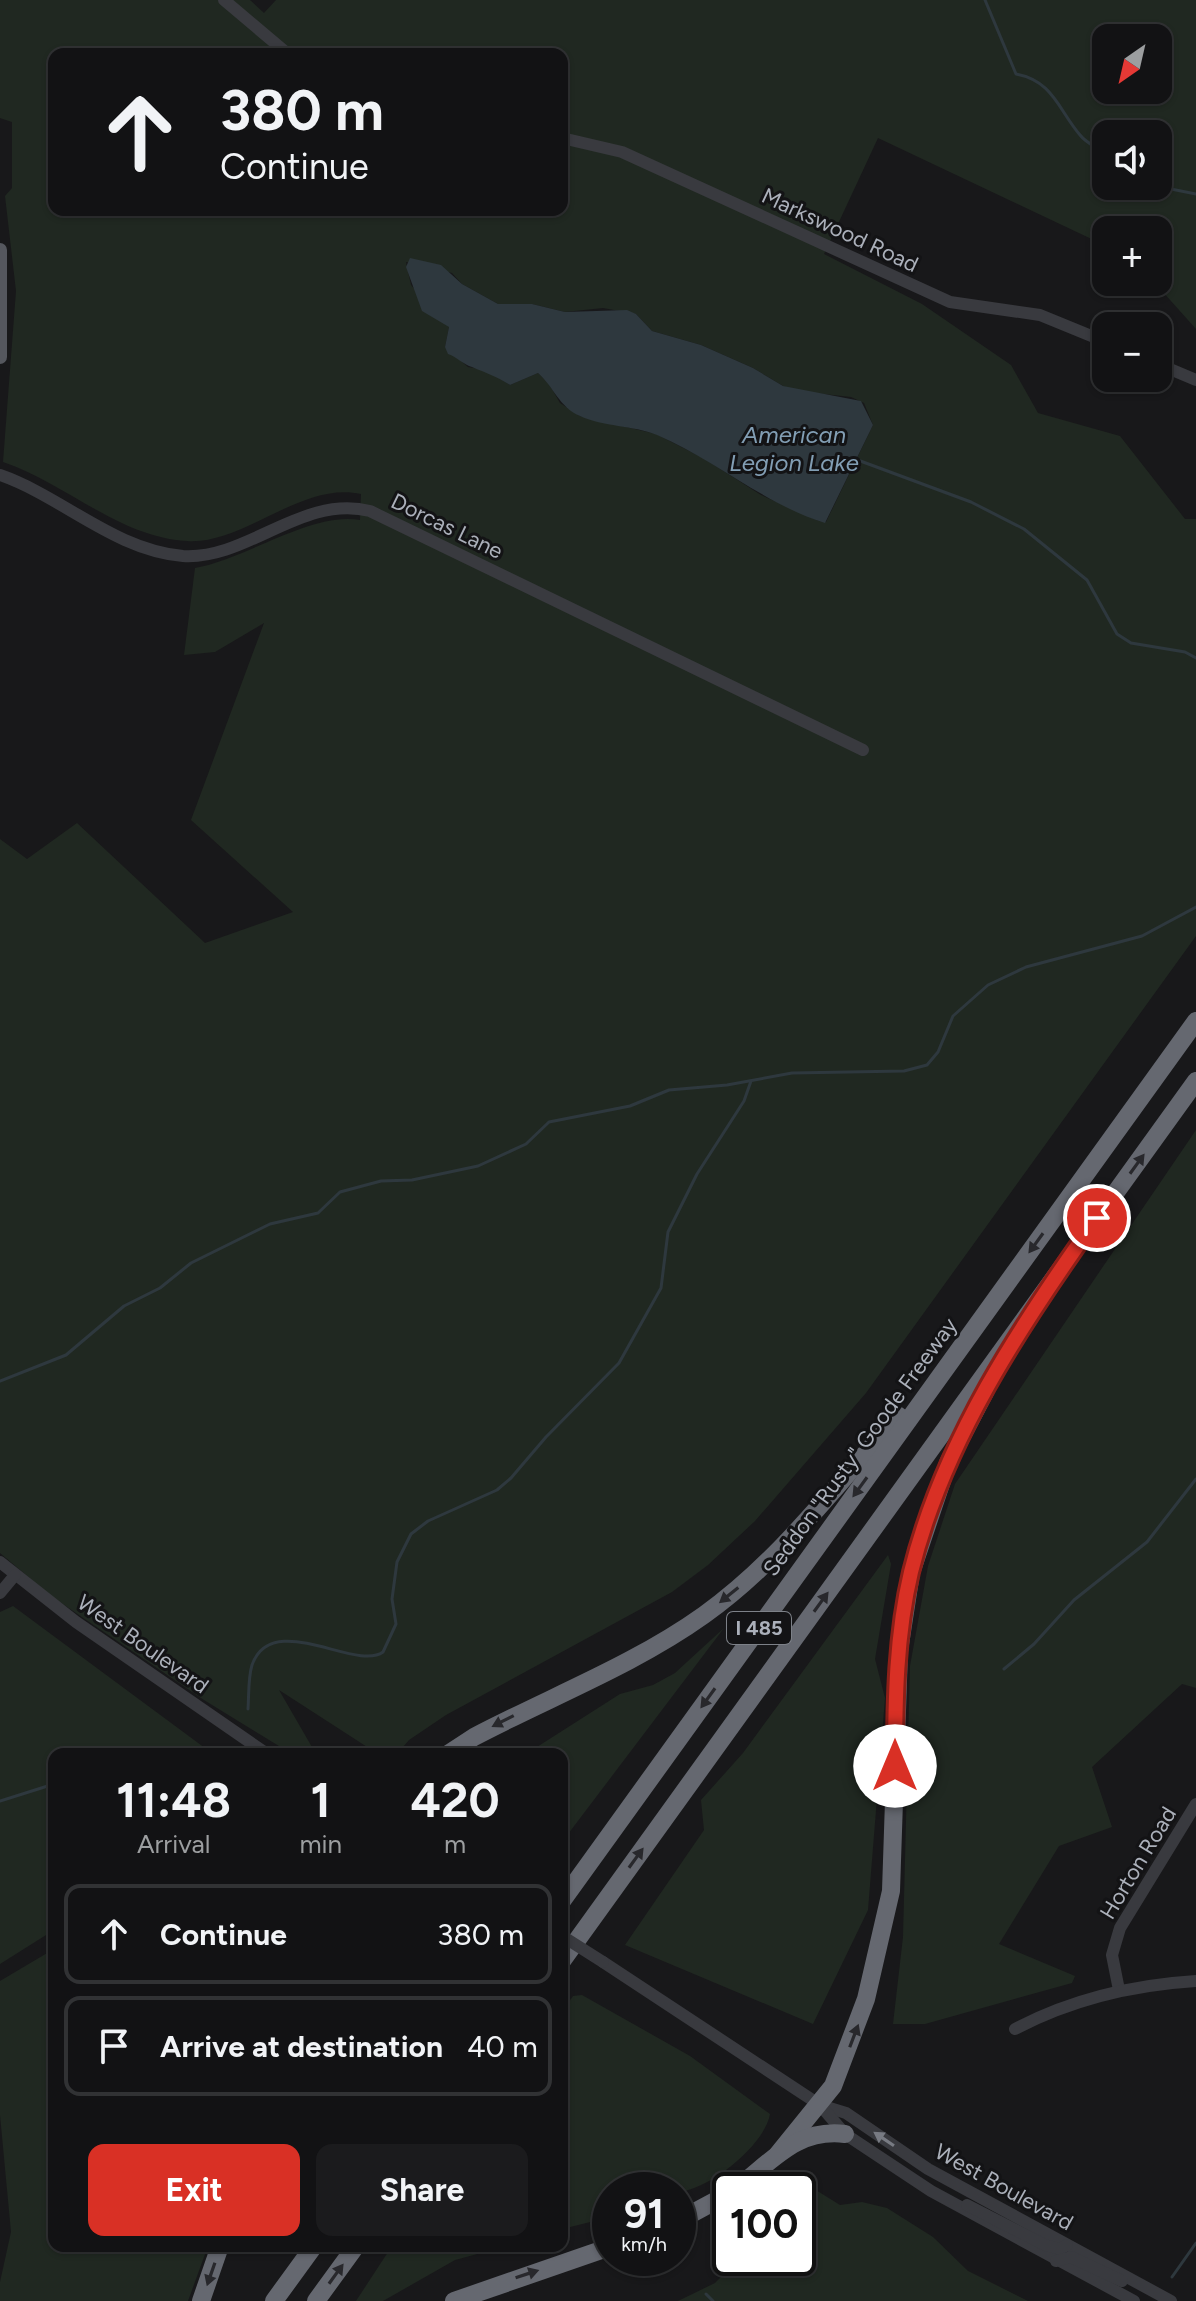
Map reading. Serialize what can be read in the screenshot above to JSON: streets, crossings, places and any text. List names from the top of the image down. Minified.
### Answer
{"streets":{"highway":["Seddon \"Rusty\" Goode Freeway","I 485"],"street":["Markswood Road","Dorcas Lane","West Boulevard","Horton Road"]},"water":["American Legion Lake"],"north":"bottom left","page":{"map_buttons":["+","−"],"turn":["380 m","Continue"],"eta":["11:48","Arrival","1","min","420","m"],"list":[{"name":"Continue","value":"380 m"},{"name":"Arrive at destination","value":"40 m"}],"buttons":["Exit","Share"],"speed":"91 km/h","limit":"100"}}
